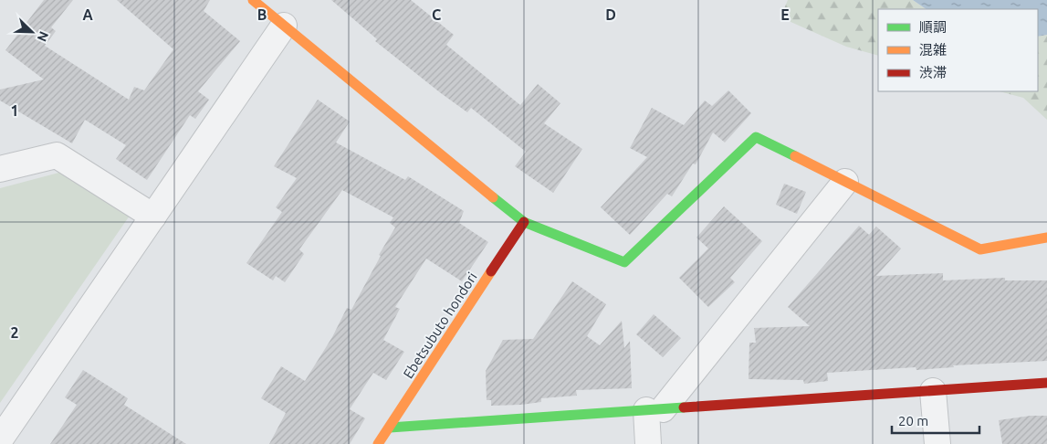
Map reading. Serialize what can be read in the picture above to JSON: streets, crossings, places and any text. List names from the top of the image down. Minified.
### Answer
{"streets":{"street":["Ebetsubuto hondori"]},"legend":["順調","混雑","渋滞"],"scale_bar":"20 m","north":"bottom right","grid":{"columns":["A","B","C","D","E"],"rows":["1","2"]}}
